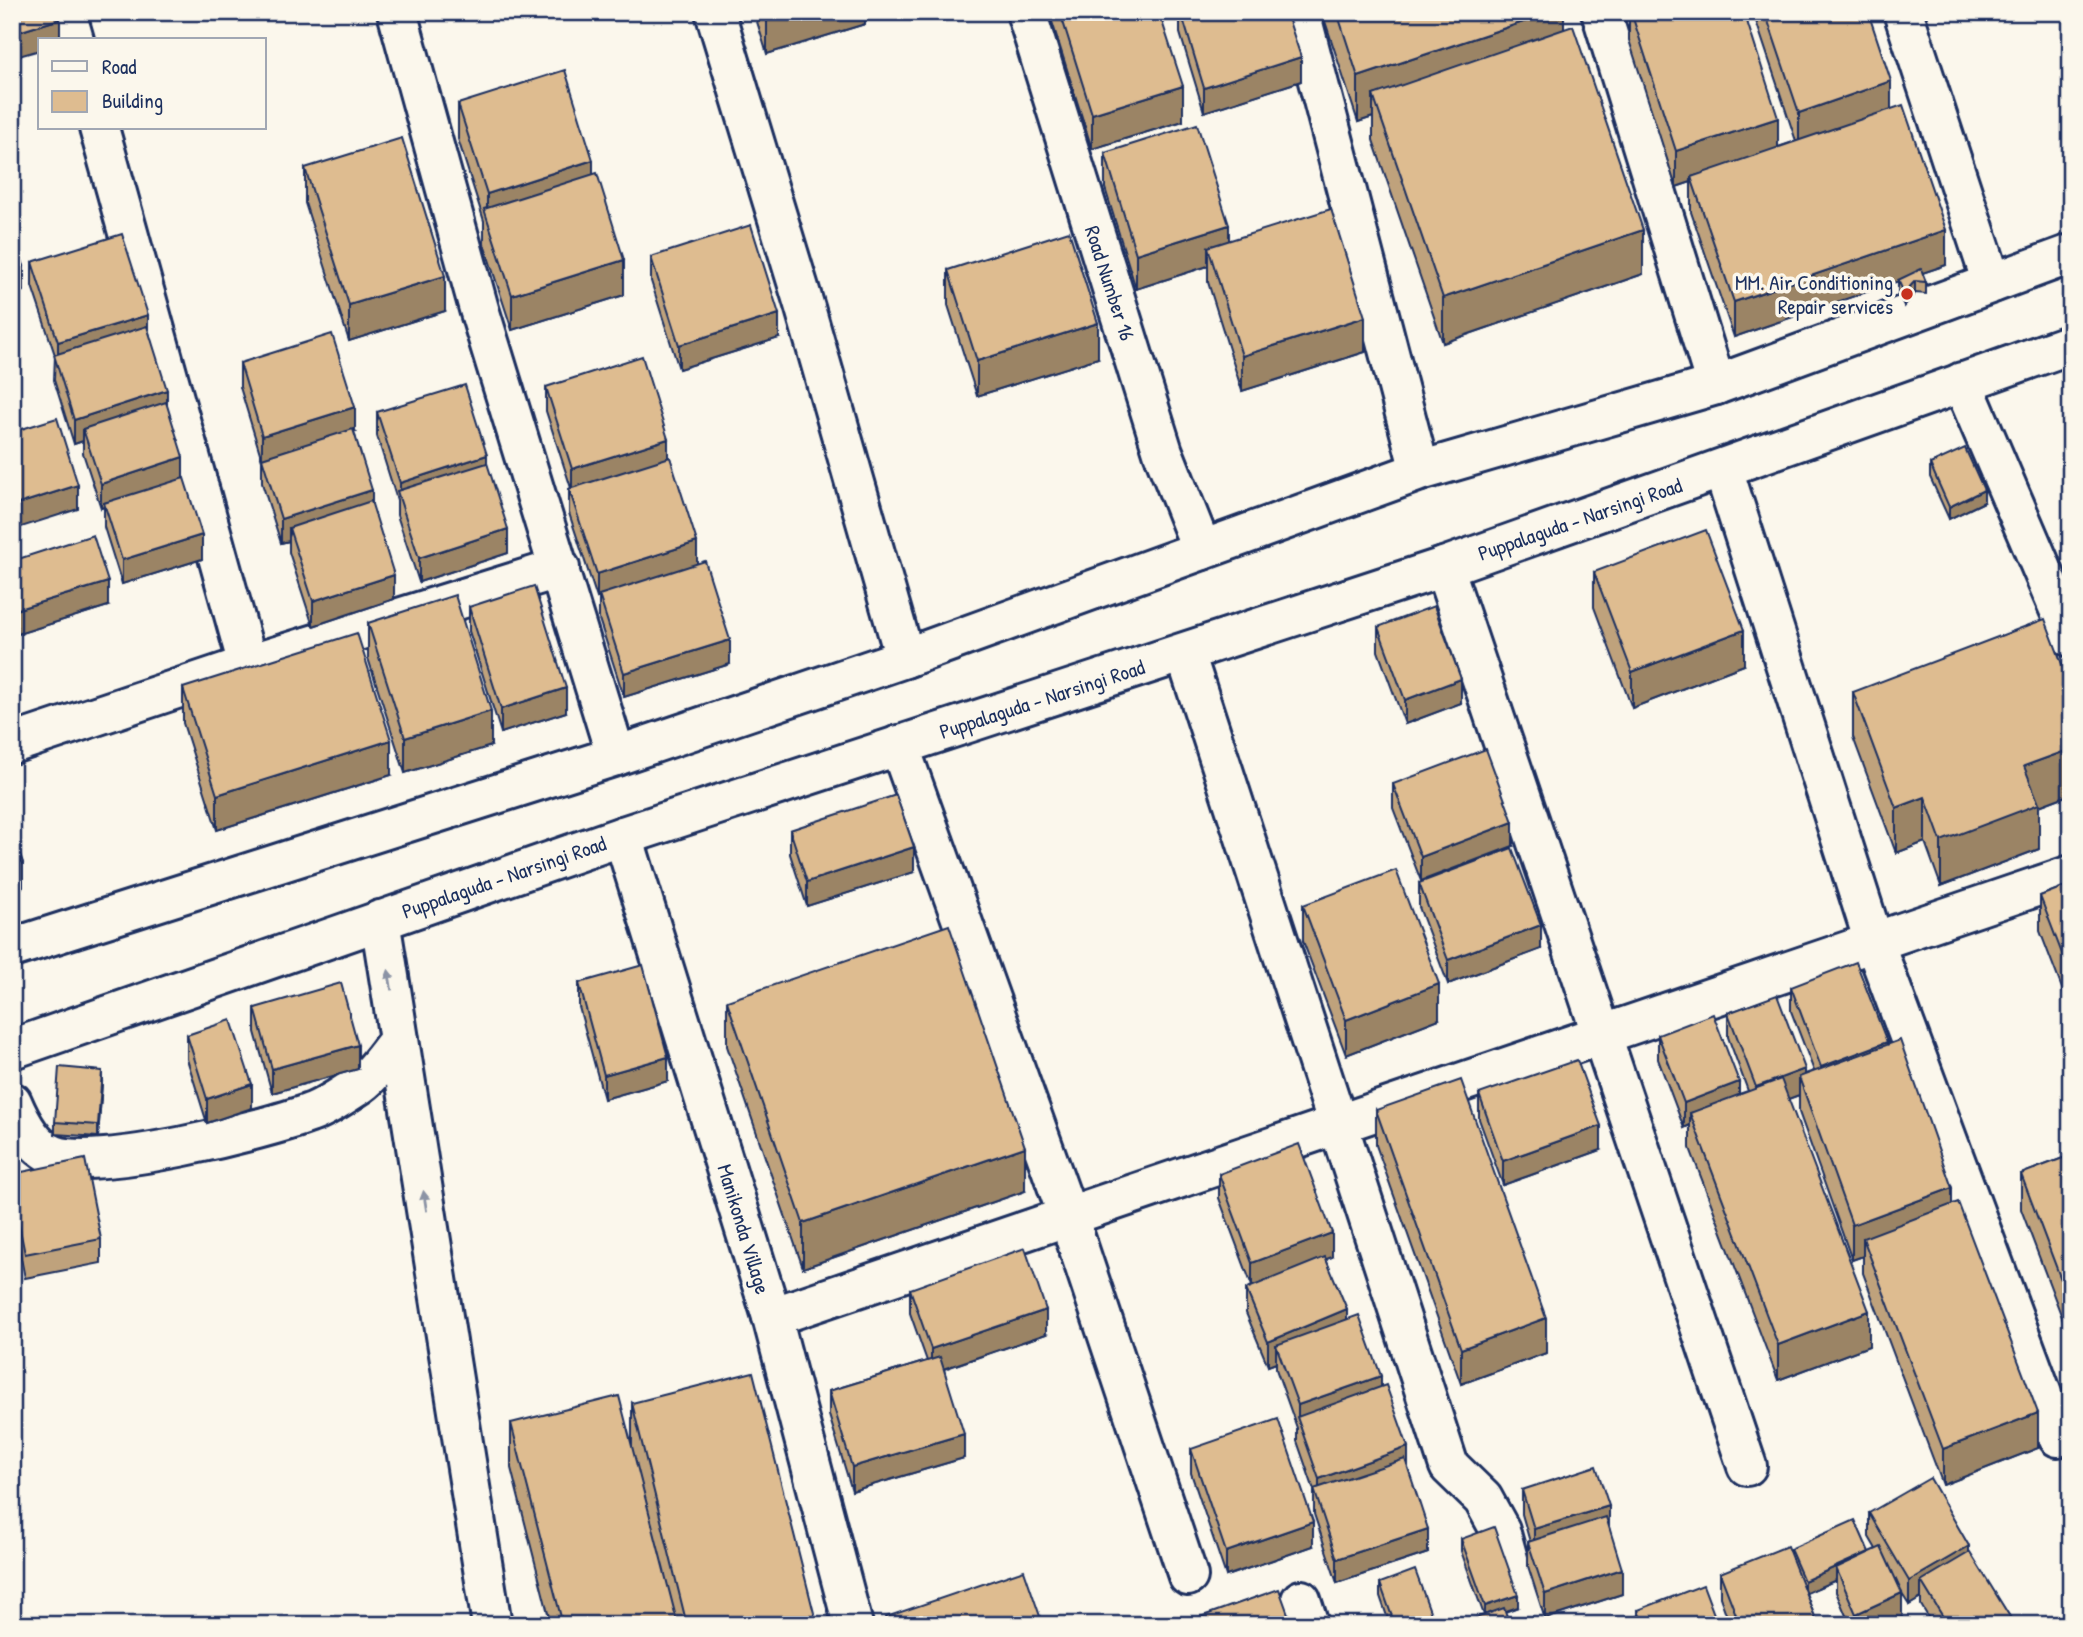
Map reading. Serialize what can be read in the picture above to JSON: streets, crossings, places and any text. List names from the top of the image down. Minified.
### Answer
{"streets":{"street":["Road Number 16","Puppalaguda - Narsingi Road","Manikonda Village"]},"crossings":[["Puppalaguda - Narsingi Road","Manikonda Village"]],"places":["MM. Air Conditioning Repair services"],"legend":["Road","Building"]}
